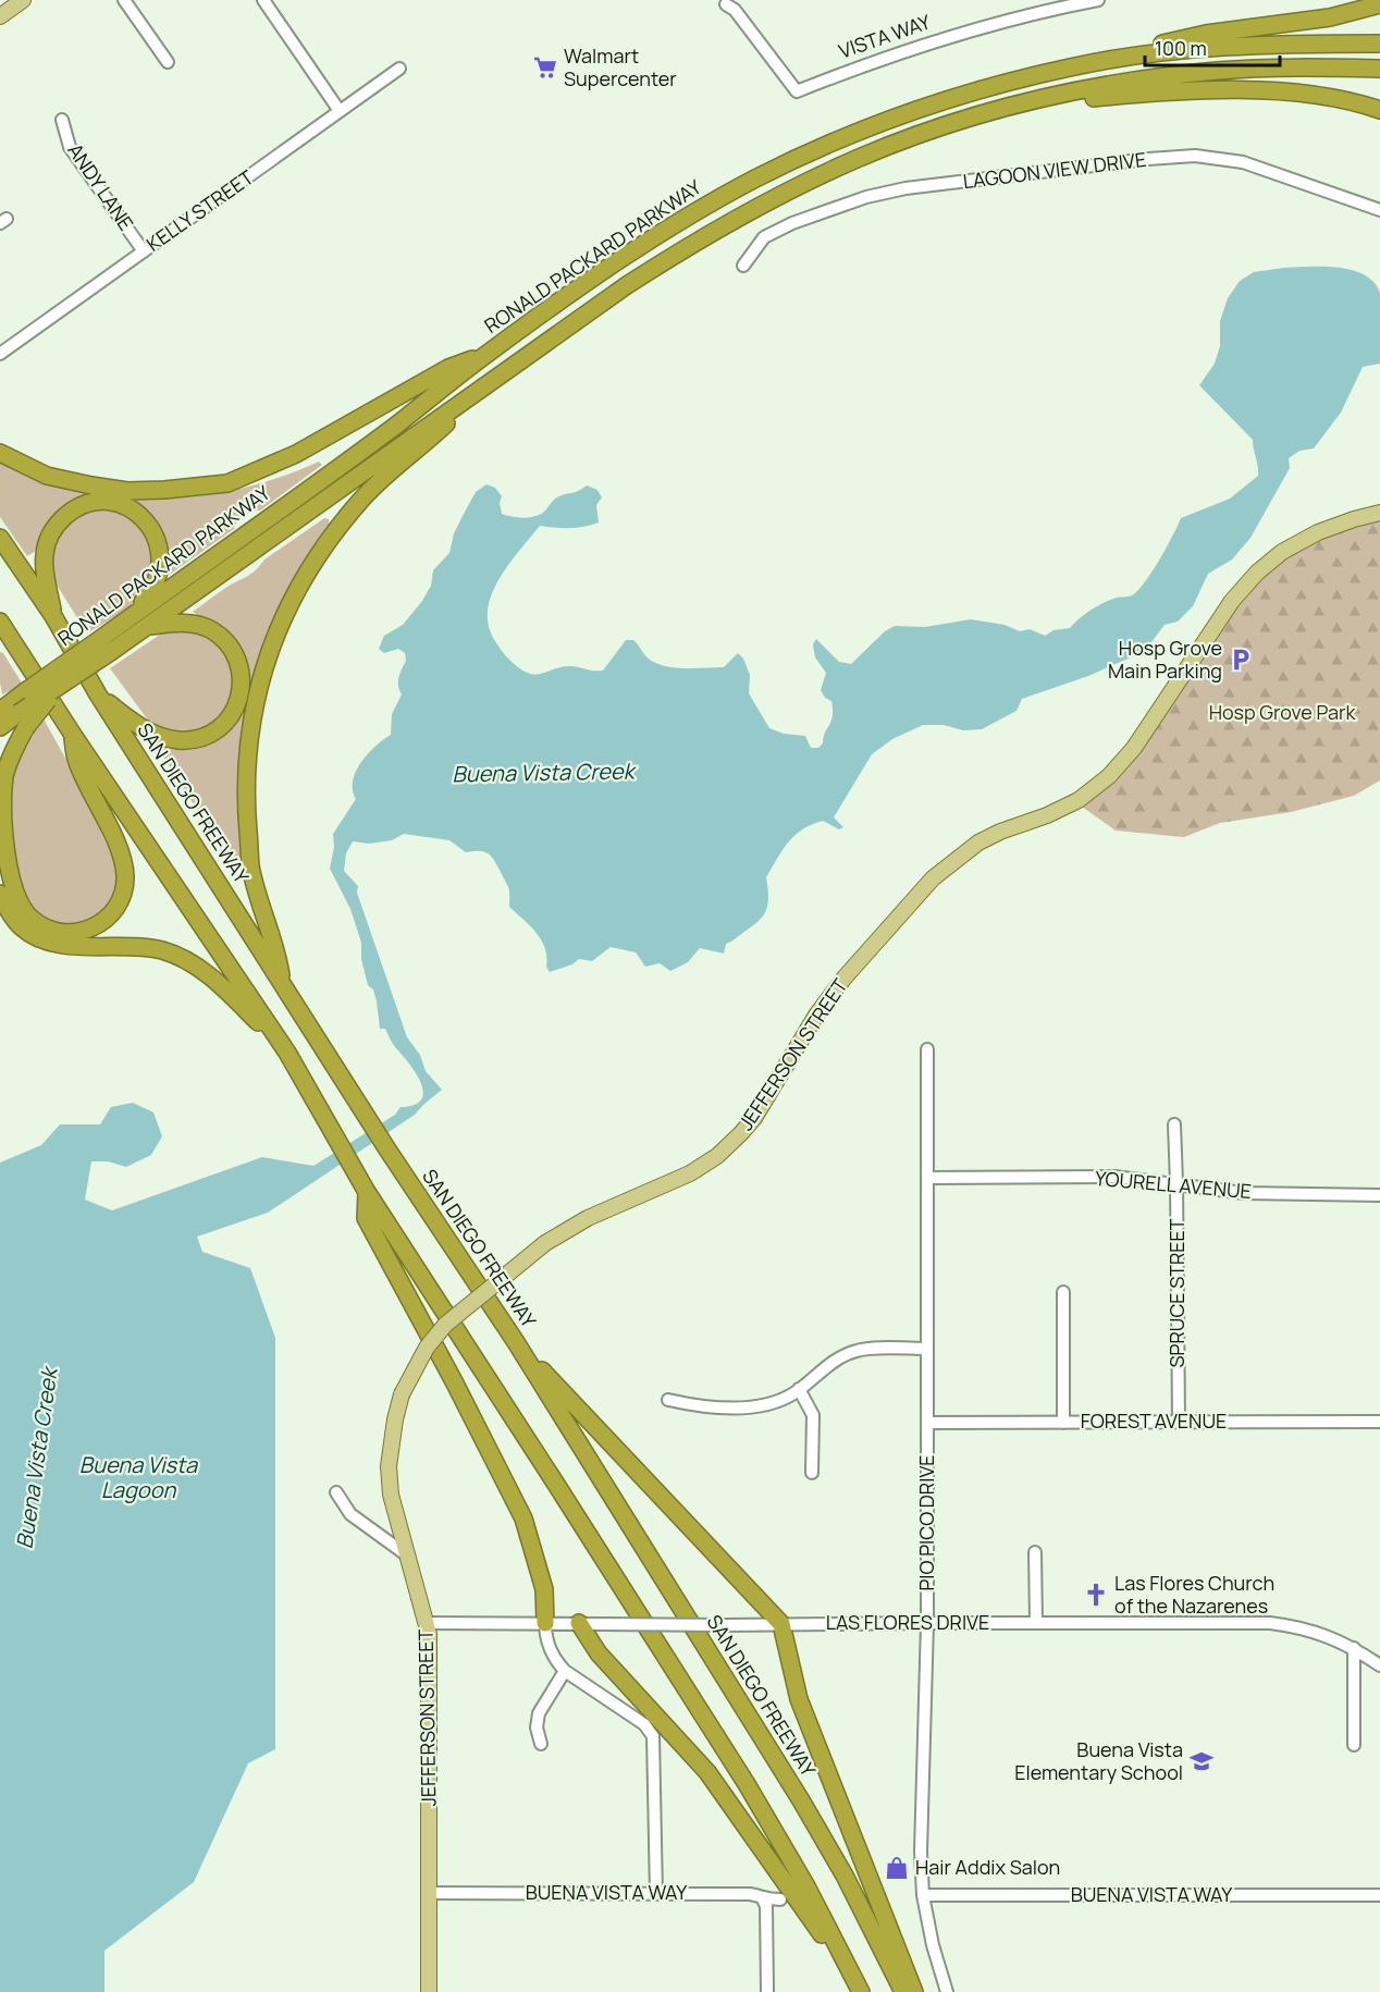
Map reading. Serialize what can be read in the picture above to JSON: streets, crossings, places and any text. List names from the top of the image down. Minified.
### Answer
{"streets":{"highway":["RONALD PACKARD PARKWAY","SAN DIEGO FREEWAY"],"main road":["JEFFERSON STREET"],"street":["VISTA WAY","LAGOON VIEW DRIVE","ANDY LANE","KELLY STREET","YOURELL AVENUE","SPRUCE STREET","FOREST AVENUE","PIO PICO DRIVE","LAS FLORES DRIVE","BUENA VISTA WAY"]},"crossings":[["ANDY LANE","KELLY STREET"],["JEFFERSON STREET","LAS FLORES DRIVE"],["JEFFERSON STREET","BUENA VISTA WAY"],["YOURELL AVENUE","SPRUCE STREET"],["YOURELL AVENUE","PIO PICO DRIVE"],["SPRUCE STREET","FOREST AVENUE"],["FOREST AVENUE","PIO PICO DRIVE"],["PIO PICO DRIVE","LAS FLORES DRIVE"],["PIO PICO DRIVE","BUENA VISTA WAY"]],"water":["Buena Vista Creek","Buena Vista Lagoon"],"parks":["Hosp Grove Park"],"places":{"supermarket":["Walmart Supercenter"],"parking":["Hosp Grove Main Parking"],"church":["Las Flores Church of the Nazarenes"],"school or university":["Buena Vista Elementary School"],"shop":["Hair Addix Salon"]},"scale_bar":"100 m"}
